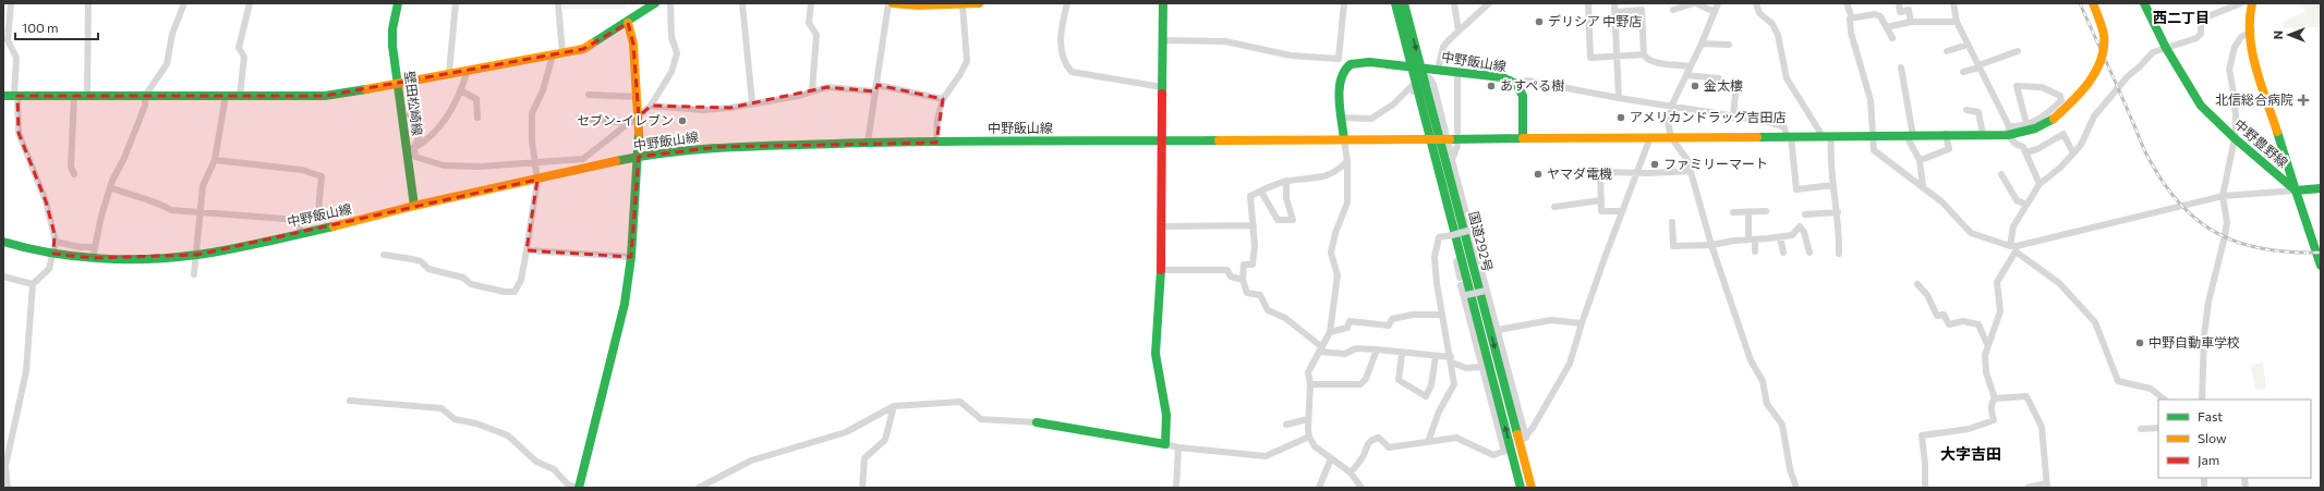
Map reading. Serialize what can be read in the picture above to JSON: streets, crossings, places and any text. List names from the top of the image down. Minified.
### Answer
{"streets":{"main road":["中野飯山線","壁田松崎線","中野豊野線","国道292号"]},"crossings":[["中野飯山線","壁田松崎線"],["中野飯山線","国道292号"]],"districts":["西二丁目","大字吉田"],"places":{"other":["デリシア 中野店","あすぺる樹","金太樓","アメリカンドラッグ吉田店","セブン-イレブン","ファミリーマート","ヤマダ電機","中野自動車学校"],"health":["北信総合病院"]},"legend":["Fast","Slow","Jam"],"scale_bar":"100 m","north":"left"}
